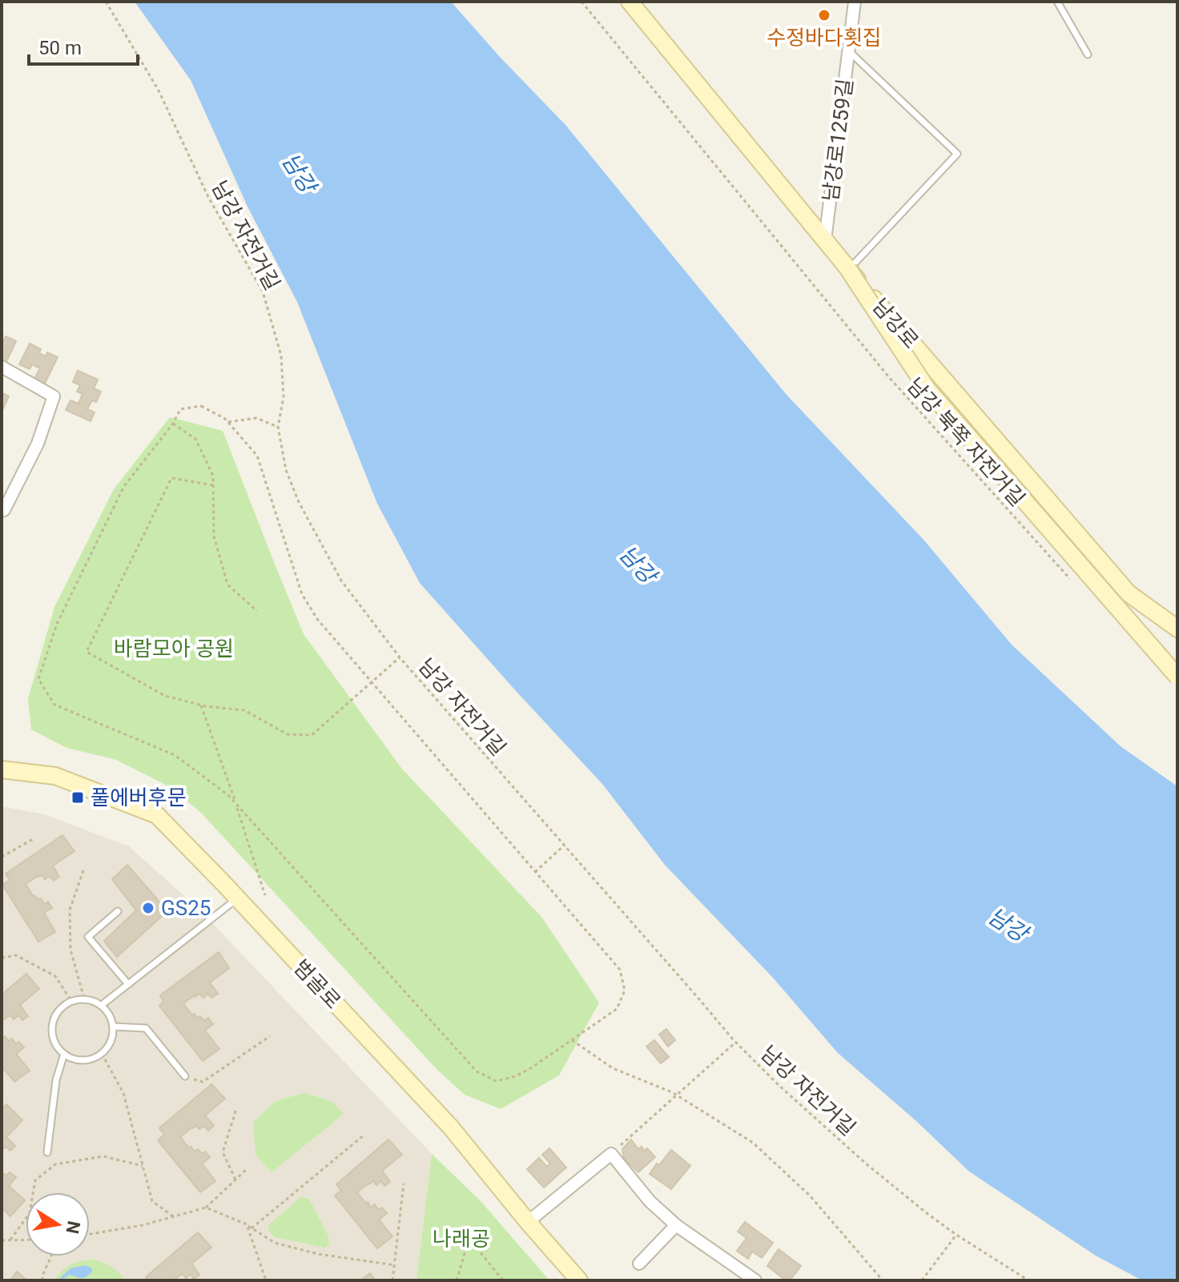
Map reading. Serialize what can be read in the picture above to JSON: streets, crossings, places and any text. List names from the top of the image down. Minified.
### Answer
{"streets":{"street":["남강로1259길","남강로","범골로"],"path":["남강 자전거길","남강 북쪽 자전거길"]},"crossings":[["남강로1259길","남강로"]],"water":["남강"],"parks":["바람모아 공원","나래공"],"places":{"other":["수정바다횟집","GS25"],"transit":["풀에버후문"]},"scale_bar":"50 m","north":"right"}
